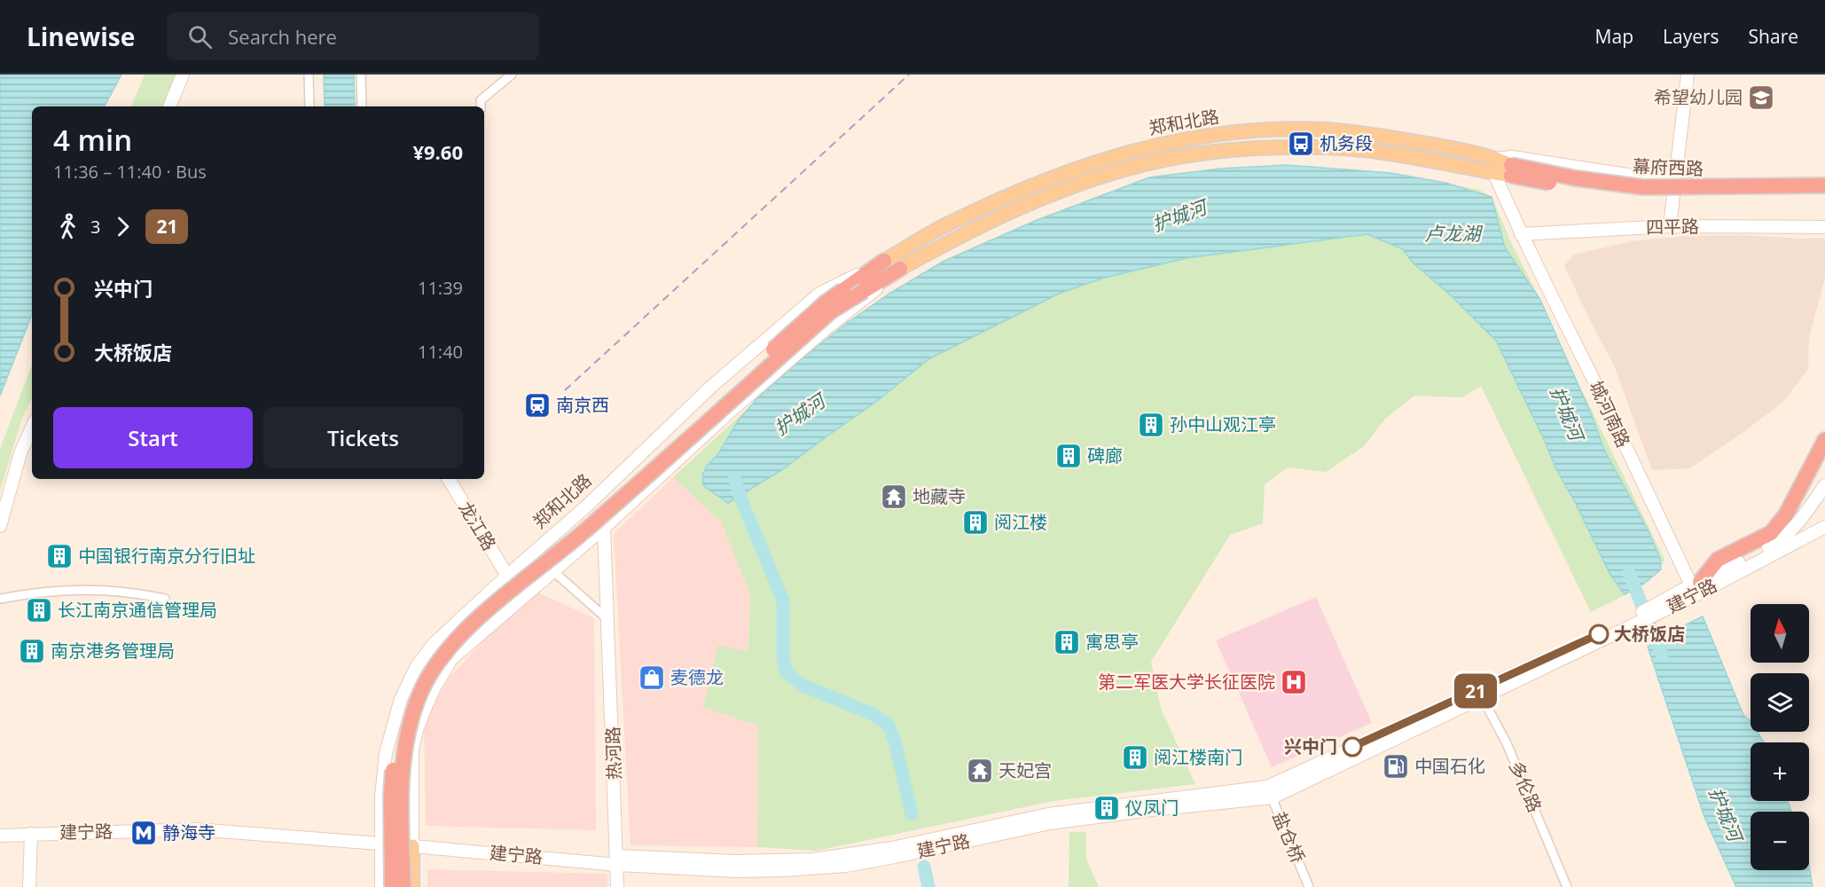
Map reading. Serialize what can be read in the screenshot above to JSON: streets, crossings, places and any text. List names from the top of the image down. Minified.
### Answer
{"streets":{"highway":["郑和北路","幕府西路"],"main road":["四平路","城河南路","龙江路","建宁路","热河路"],"street":["多伦路","盐仓桥"]},"crossings":[["郑和北路","幕府西路"],["郑和北路","城河南路"],["郑和北路","龙江路"],["郑和北路","建宁路"],["郑和北路","热河路"],["四平路","城河南路"],["城河南路","建宁路"],["建宁路","热河路"],["建宁路","多伦路"],["建宁路","盐仓桥"]],"water":["护城河","卢龙湖"],"places":{"school or university":["希望幼儿园"],"bus stop":["机务段"],"station":["南京西"],"building":["孙中山观江亭","碑廊","阅江楼","中国银行南京分行旧址","长江南京通信管理局","寓思亭","南京港务管理局","阅江楼南门","仪凤门"],"temple":["地藏寺","天妃宫"],"other":["大桥饭店","兴中门"],"shop":["麦德龙"],"hospital":["第二军医大学长征医院"],"fuel station":["中国石化"],"metro station":["静海寺"]},"lines":["bus line 21"],"north":"top","page":{"header":"Linewise","search":"Search here","nav":["Map","Layers","Share"],"on_map":"21","heading":["4 min","11:36 – 11:40 · Bus","¥9.60"],"legs":["3","21"],"list":[{"name":"兴中门","value":"11:39"},{"name":"大桥饭店","value":"11:40"}],"buttons":["Start","Tickets"],"map_buttons":["+","−"]}}
